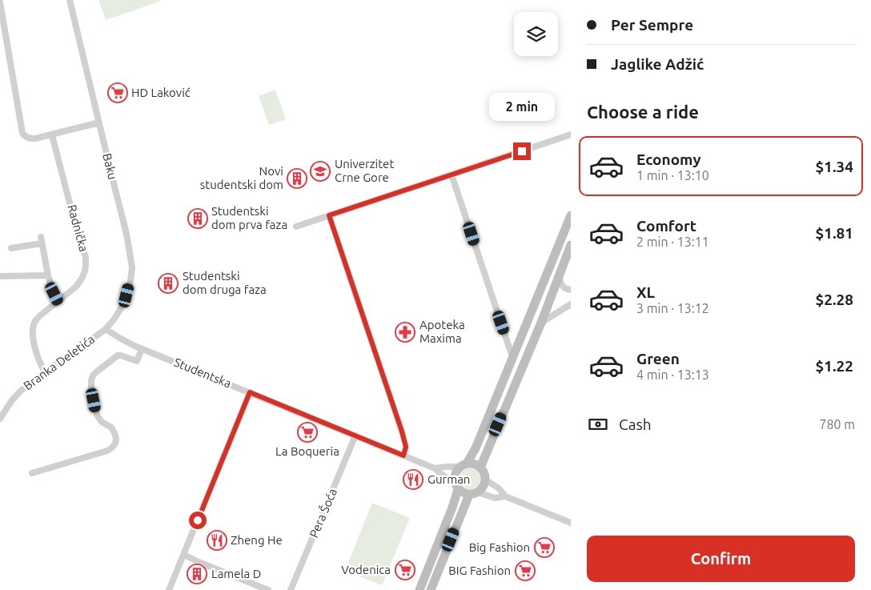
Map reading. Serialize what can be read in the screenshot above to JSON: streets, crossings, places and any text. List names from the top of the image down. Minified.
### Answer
{"streets":{"street":["Baku","Radnička","Branka Deletića","Studentska","Pera Šoća"]},"crossings":[["Baku","Branka Deletića"],["Baku","Studentska"],["Radnička","Branka Deletića"],["Branka Deletića","Studentska"],["Studentska","Pera Šoća"]],"places":{"supermarket":["HD Laković","La Boqueria","Big Fashion","Vodenica","BIG Fashion"],"school or university":["Univerzitet Crne Gore"],"building":["Novi studentski dom","Studentski dom prva faza","Studentski dom druga faza","Lamela D"],"pharmacy":["Apoteka Maxima"],"restaurant":["Gurman","Zheng He"]},"page":{"banner":["Per Sempre","Jaglike Adžić"],"heading":"Choose a ride","bubble":"2 min","list":[{"name":"Economy","note":"1 min · 13:10","value":"$1.34"},{"name":"Comfort","note":"2 min · 13:11","value":"$1.81"},{"name":"XL","note":"3 min · 13:12","value":"$2.28"},{"name":"Green","note":"4 min · 13:13","value":"$1.22"}],"pay":["Cash","780 m"],"buttons":"Confirm"}}
